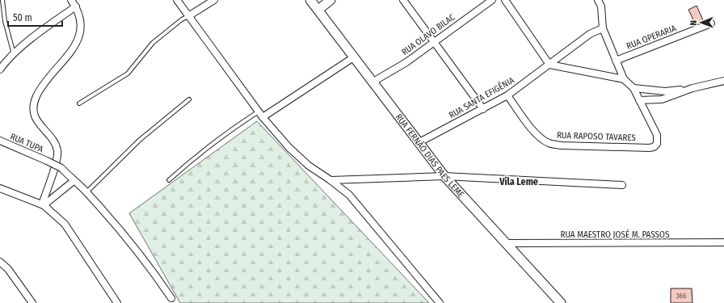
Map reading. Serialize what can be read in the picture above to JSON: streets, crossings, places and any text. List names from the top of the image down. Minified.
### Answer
{"streets":{"main road":["RUA FERNÃO DIAS PAES LEME"],"street":["RUA OLAVO BILAC","RUA OPERARIA","RUA SANTA EFIGÊNIA","RUA RAPOSO TAVARES","RUA TUPA","RUA MAESTRO JOSÉ M. PASSOS"]},"crossings":[["RUA OLAVO BILAC","RUA FERNÃO DIAS PAES LEME"],["RUA SANTA EFIGÊNIA","RUA RAPOSO TAVARES"],["RUA SANTA EFIGÊNIA","RUA FERNÃO DIAS PAES LEME"],["RUA FERNÃO DIAS PAES LEME","RUA MAESTRO JOSÉ M. PASSOS"]],"districts":["Vila Leme"],"house_numbers":["366"],"scale_bar":"50 m","north":"left"}
